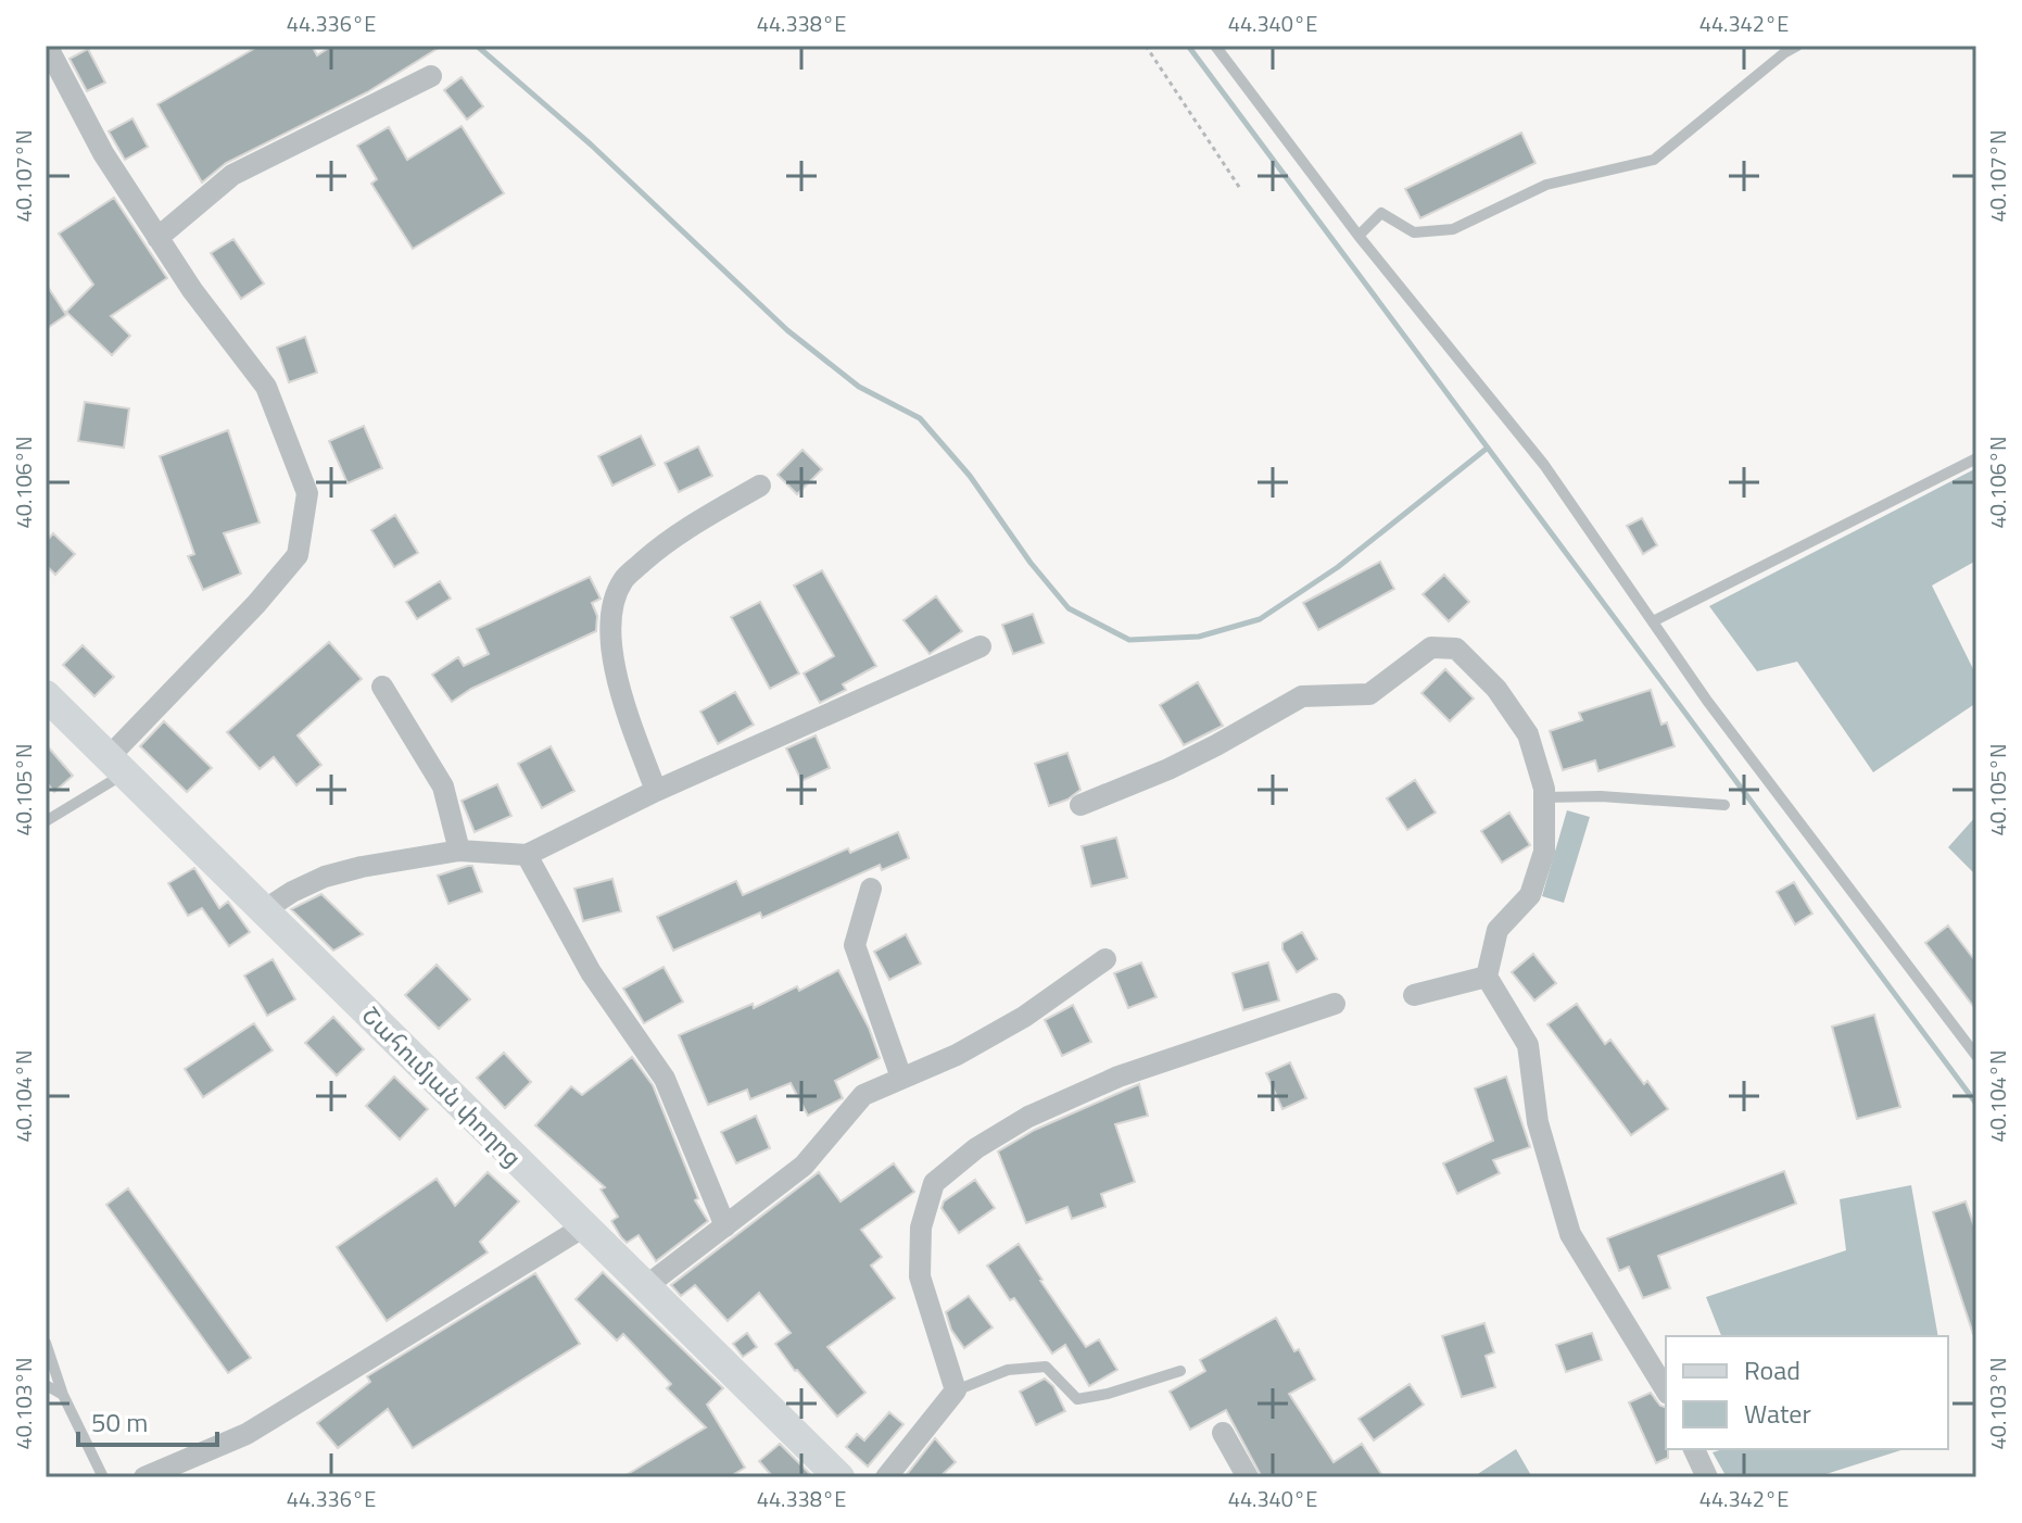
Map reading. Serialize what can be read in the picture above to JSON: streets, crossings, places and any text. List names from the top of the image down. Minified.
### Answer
{"streets":{"main road":["Շահումյան փողոց"]},"legend":["Road","Water"],"scale_bar":"50 m","coordinates":["44.336°E","44.338°E","44.340°E","44.342°E","40.107°N","40.106°N","40.105°N","40.104°N","40.103°N"]}
